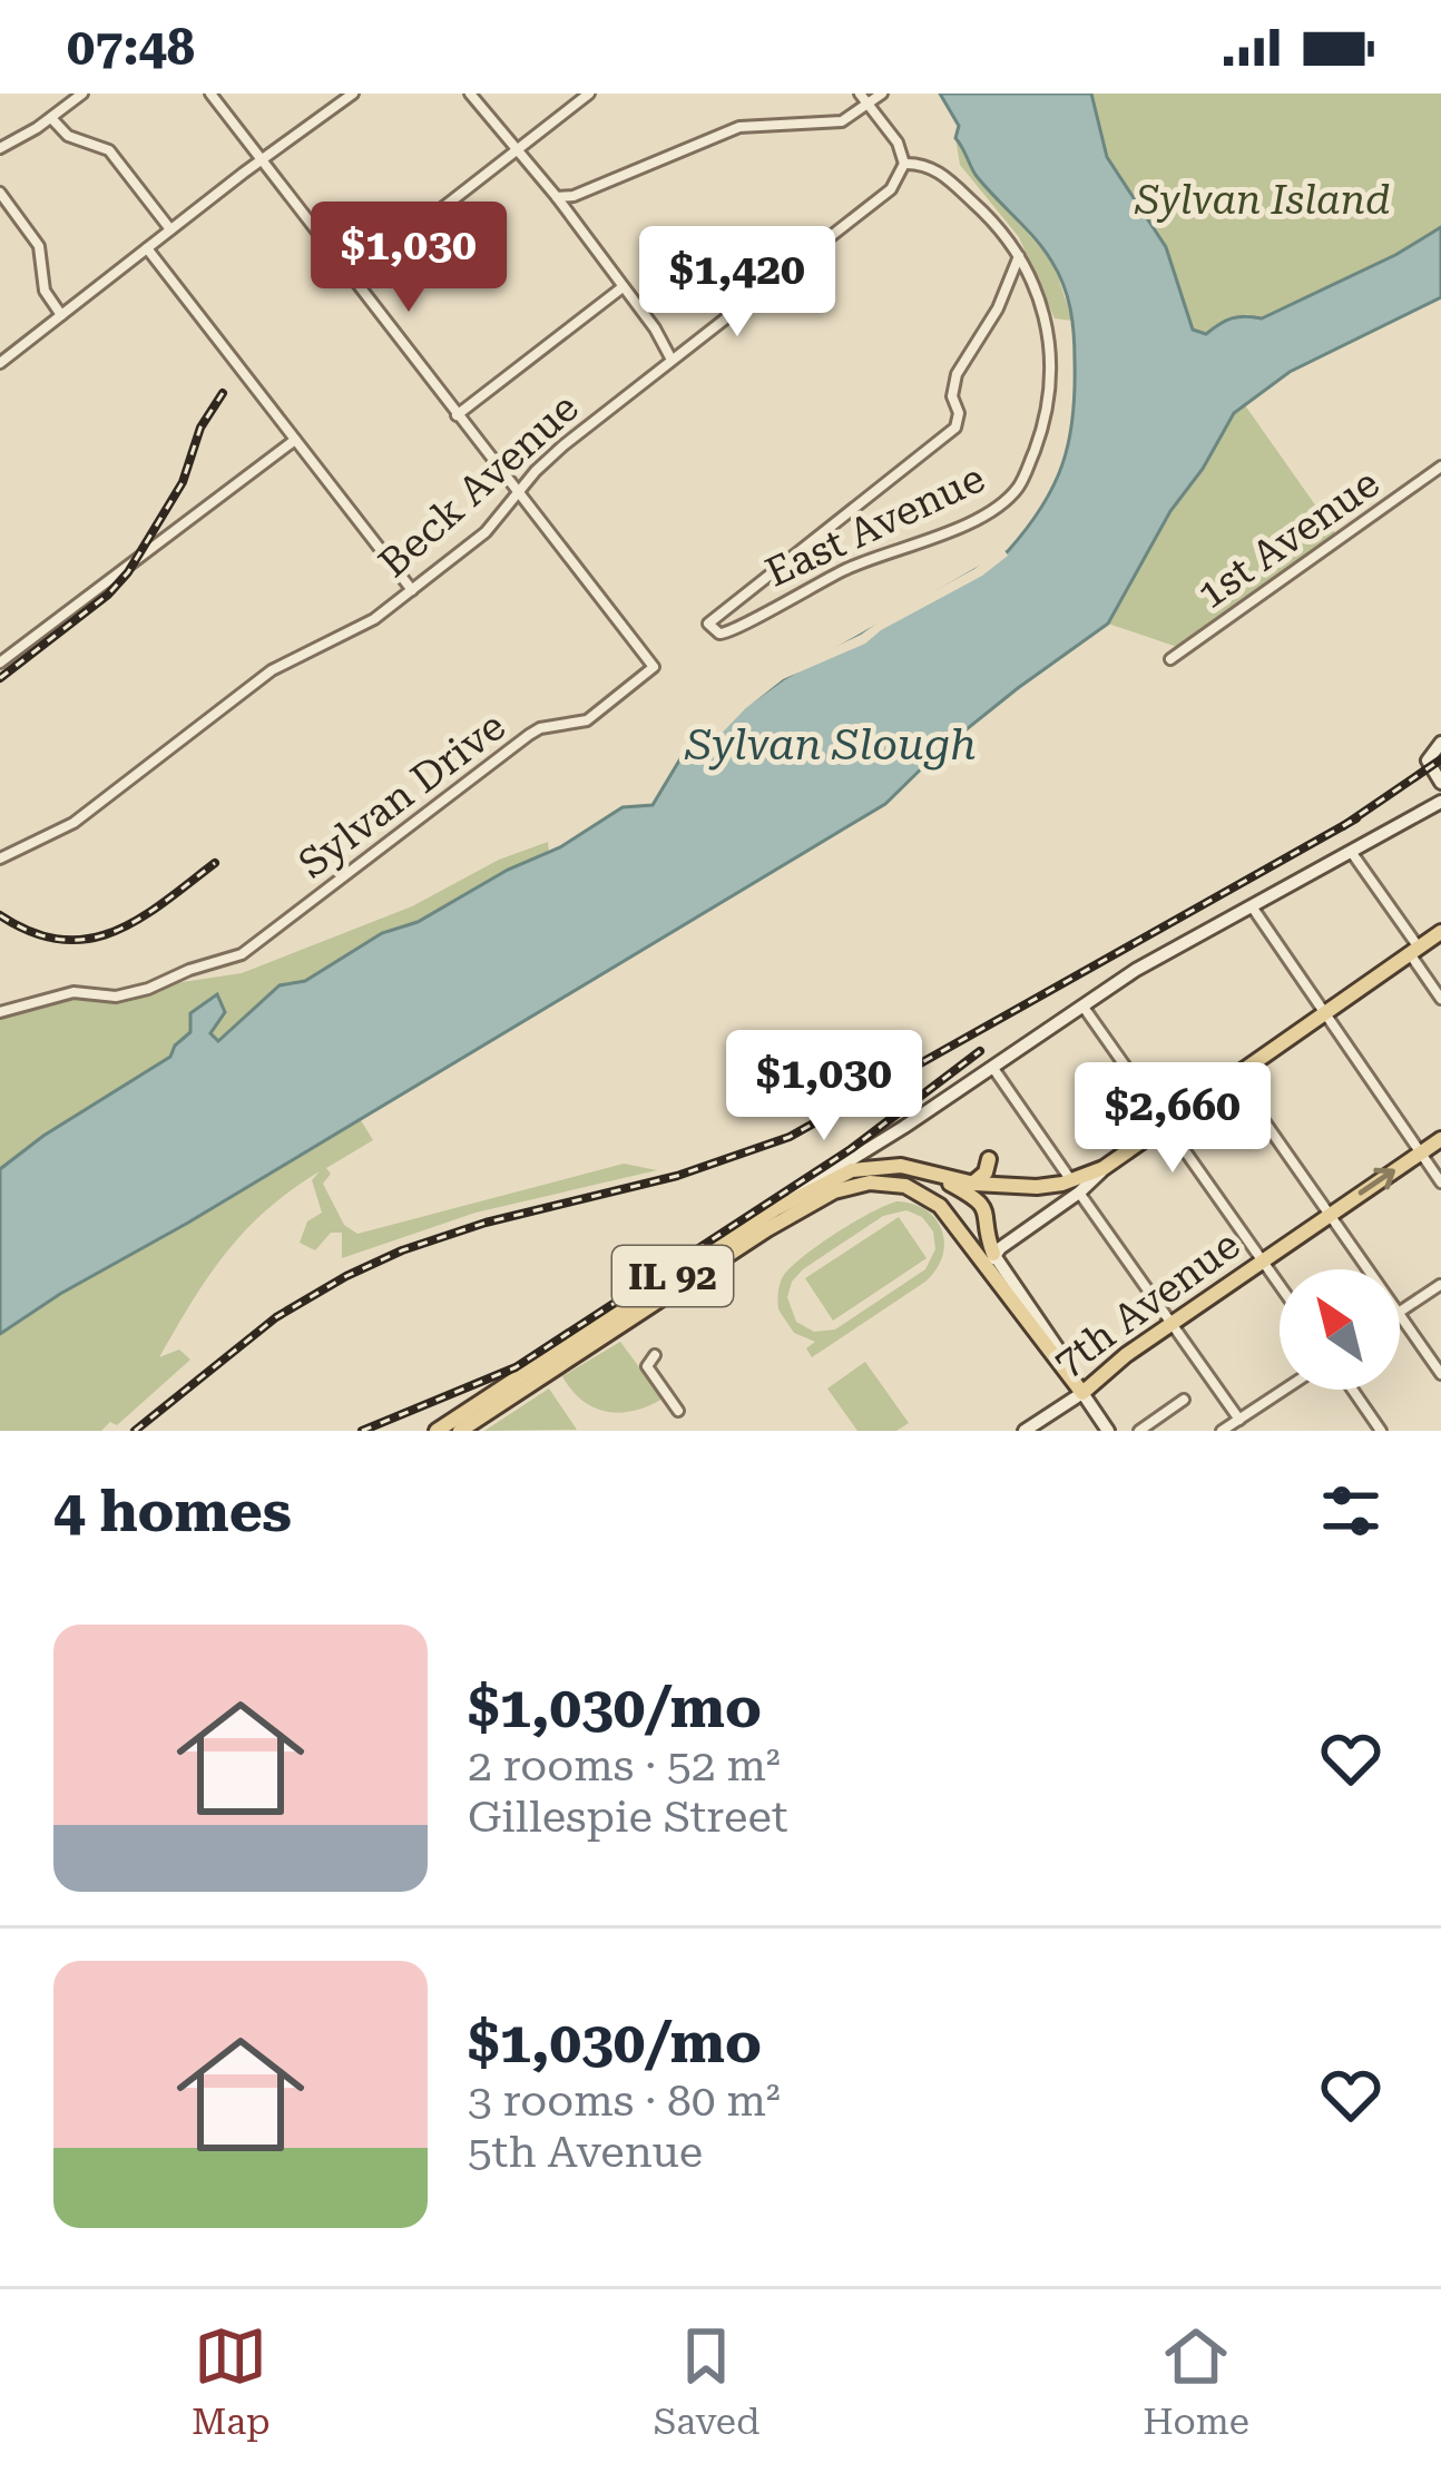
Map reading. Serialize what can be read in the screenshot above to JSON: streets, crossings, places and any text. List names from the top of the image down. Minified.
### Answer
{"streets":{"main road":["IL 92","7th Avenue"],"street":["Beck Avenue","East Avenue","1st Avenue","Sylvan Drive"]},"crossings":[["Beck Avenue","East Avenue"],["Beck Avenue","Sylvan Drive"],["IL 92","7th Avenue"]],"water":["Sylvan Slough"],"parks":["Sylvan Island"],"north":"top left","page":{"status":"07:48","price":["$1,030","$1,420","$1,030","$2,660"],"heading":"4 homes","list":[{"name":"$1,030/mo","note":"2 rooms · 52 m² · Gillespie Street"},{"name":"$1,030/mo","note":"3 rooms · 80 m² · 5th Avenue"}],"tabs":["Map","Saved","Home"]}}
